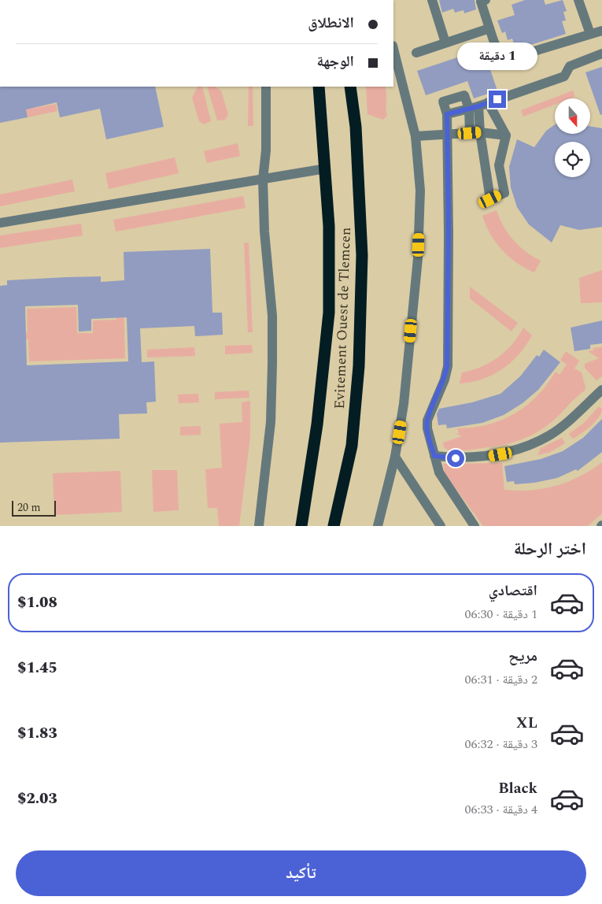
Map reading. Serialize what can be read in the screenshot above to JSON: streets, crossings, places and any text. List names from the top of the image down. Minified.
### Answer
{"streets":{"highway":["Evitement Ouest de Tlemcen"]},"scale_bar":"20 m","north":"bottom","page":{"banner":["الانطلاق","الوجهة"],"bubble":"1 دقيقة","scale":"20 m","heading":"اختر الرحلة","list":[{"name":"اقتصادي","note":"1 دقيقة · 06:30","value":"$1.08"},{"name":"مريح","note":"2 دقيقة · 06:31","value":"$1.45"},{"name":"XL","note":"3 دقيقة · 06:32","value":"$1.83"},{"name":"Black","note":"4 دقيقة · 06:33","value":"$2.03"}],"buttons":"تأكيد"}}
